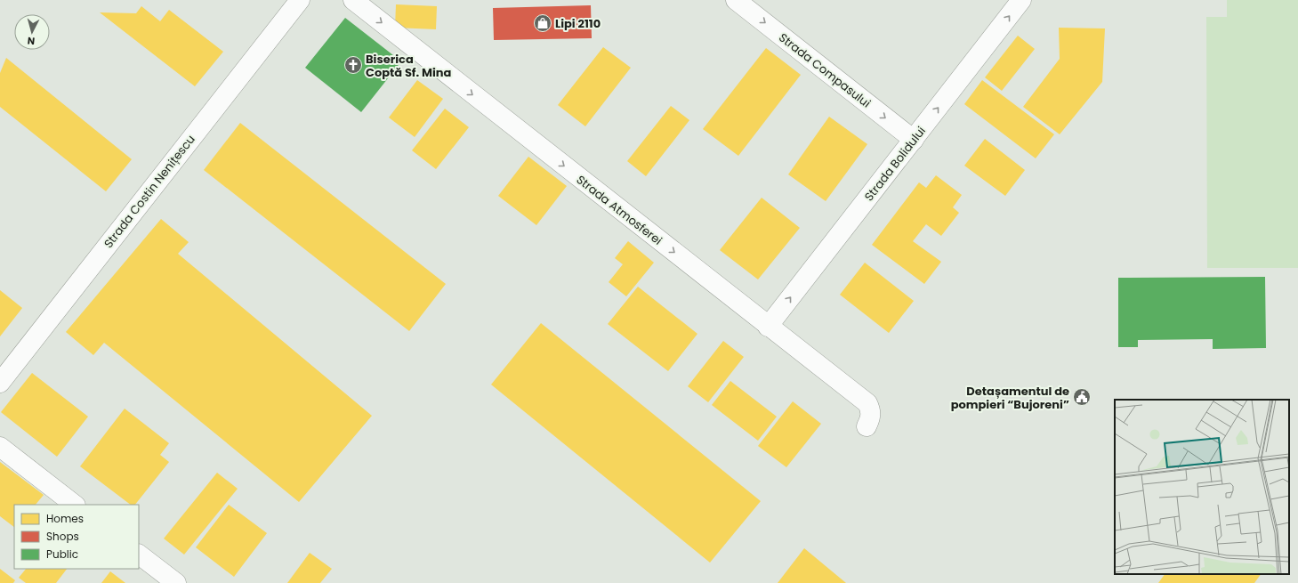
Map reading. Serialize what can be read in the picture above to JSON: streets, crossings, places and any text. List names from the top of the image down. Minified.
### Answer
{"streets":{"street":["Strada Compasului","Strada Bolidului","Strada Costin Nenițescu","Strada Atmosferei"]},"crossings":[["Strada Compasului","Strada Bolidului"],["Strada Bolidului","Strada Atmosferei"]],"one_way":["Strada Compasului","Strada Bolidului","Strada Atmosferei"],"places":{"shop":["Lipi 2110"],"church":["Biserica Coptă Sf. Mina"],"public building":["Detașamentul de pompieri “Bujoreni”"]},"legend":["Homes","Shops","Public"],"north":"bottom"}
